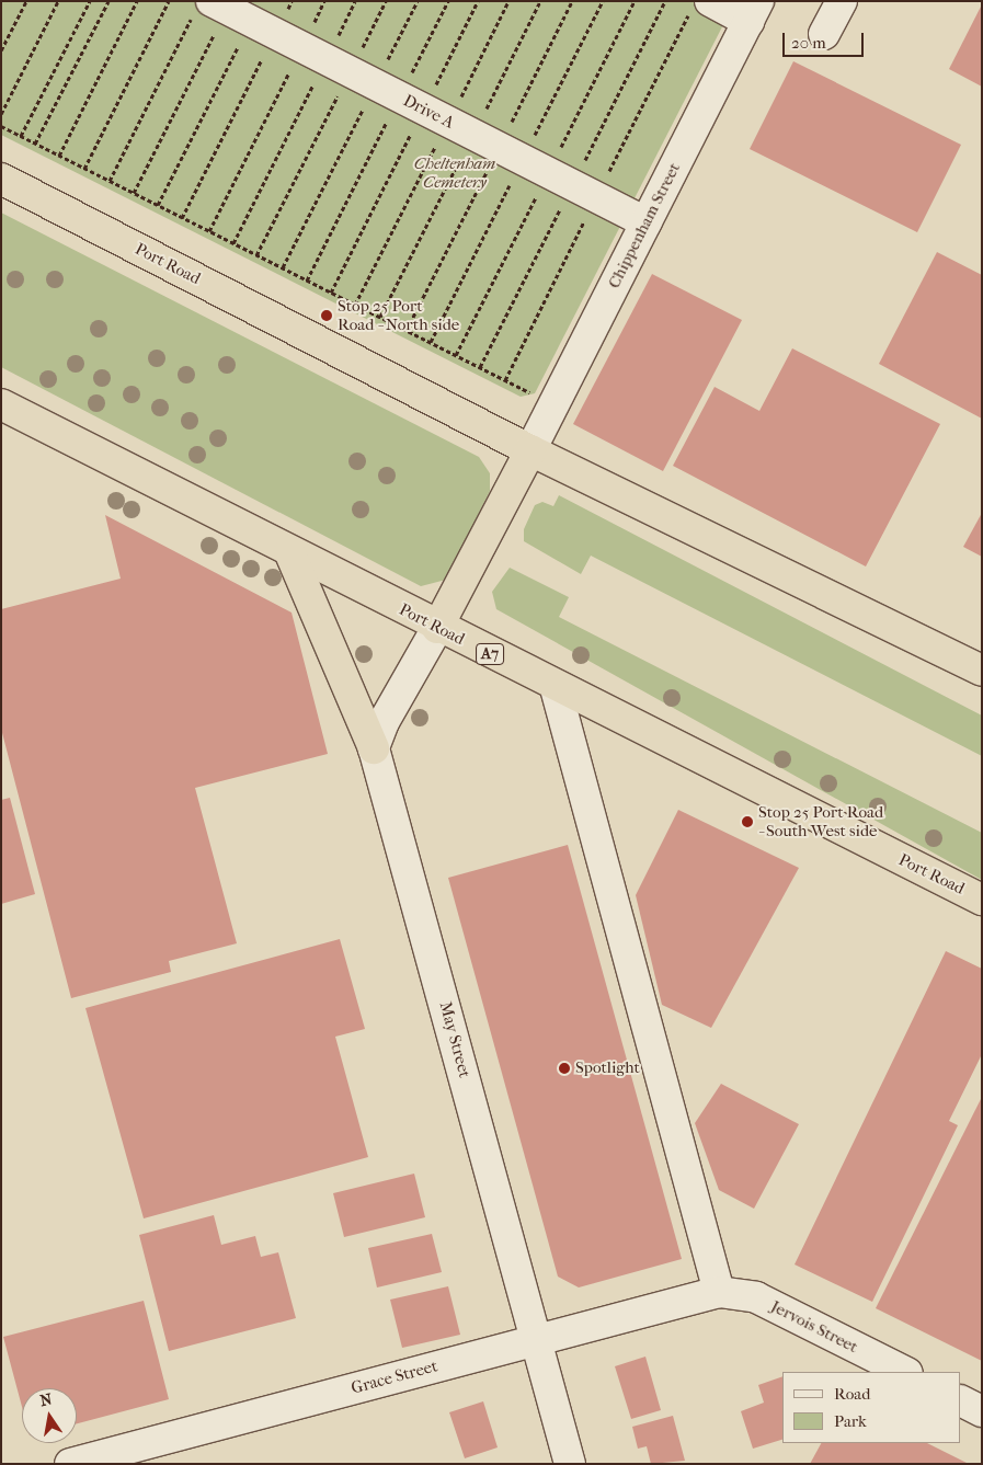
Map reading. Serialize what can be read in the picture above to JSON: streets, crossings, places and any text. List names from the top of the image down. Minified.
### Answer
{"streets":{"highway":["Port Road","A7"],"street":["Drive A","Chippenham Street","May Street","Jervois Street","Grace Street"]},"crossings":[["Drive A","Chippenham Street"],["Chippenham Street","Port Road"],["May Street","Grace Street"],["Jervois Street","Grace Street"]],"parks":["Cheltenham Cemetery"],"places":["Stop 25 Port Road - North side","Stop 25 Port Road - South West side","Spotlight"],"legend":["Road","Park"],"scale_bar":"20 m","north":"top"}
